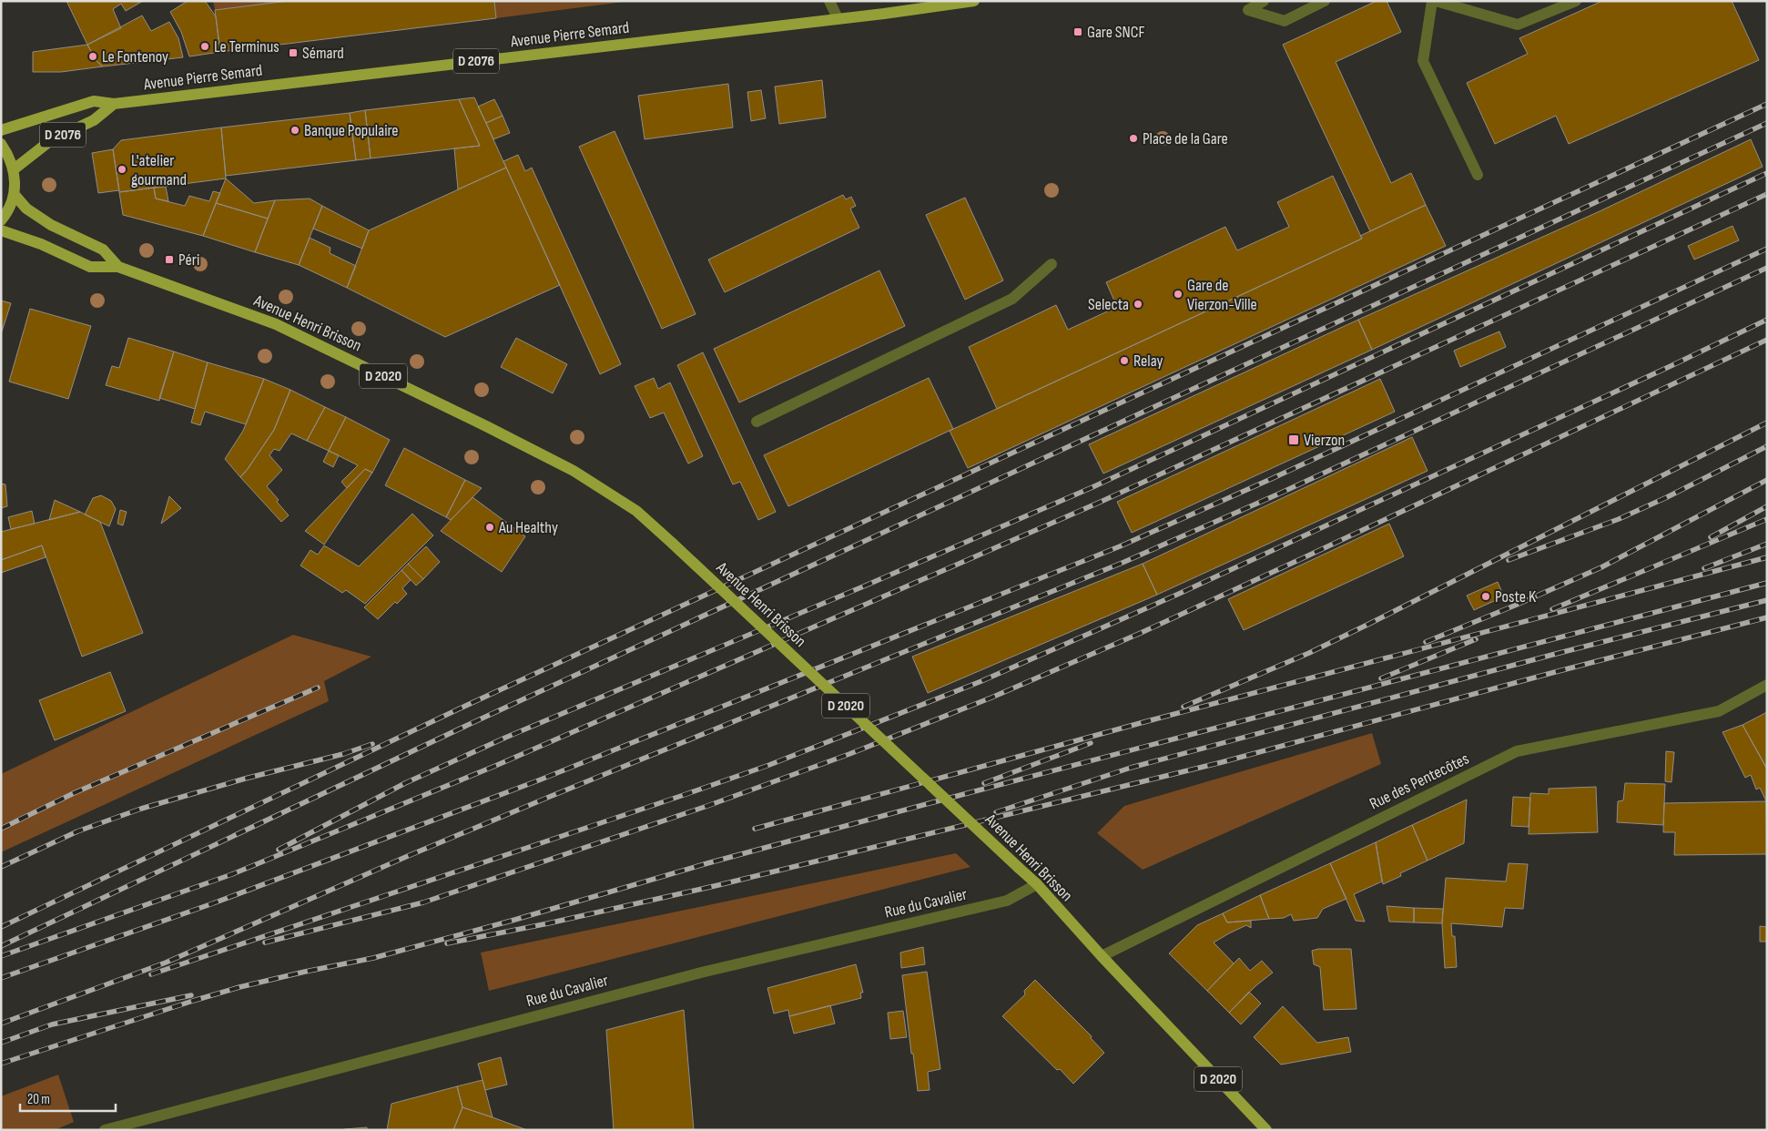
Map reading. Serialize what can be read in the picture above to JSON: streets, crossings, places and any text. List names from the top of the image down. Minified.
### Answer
{"streets":{"main road":["Avenue Pierre Semard","D 2076","Avenue Henri Brisson","D 2020"],"street":["Rue des Pentecôtes","Rue du Cavalier"]},"crossings":[["Avenue Pierre Semard","D 2076"],["Avenue Henri Brisson","Rue des Pentecôtes"],["Avenue Henri Brisson","Rue du Cavalier"]],"places":{"transit":["Gare SNCF","Sémard","Péri","Vierzon"],"other":["Le Terminus","Le Fontenoy","Banque Populaire","Place de la Gare","L'atelier gourmand","Gare de Vierzon-Ville","Selecta","Relay","Au Healthy","Poste K"]},"scale_bar":"20 m"}
